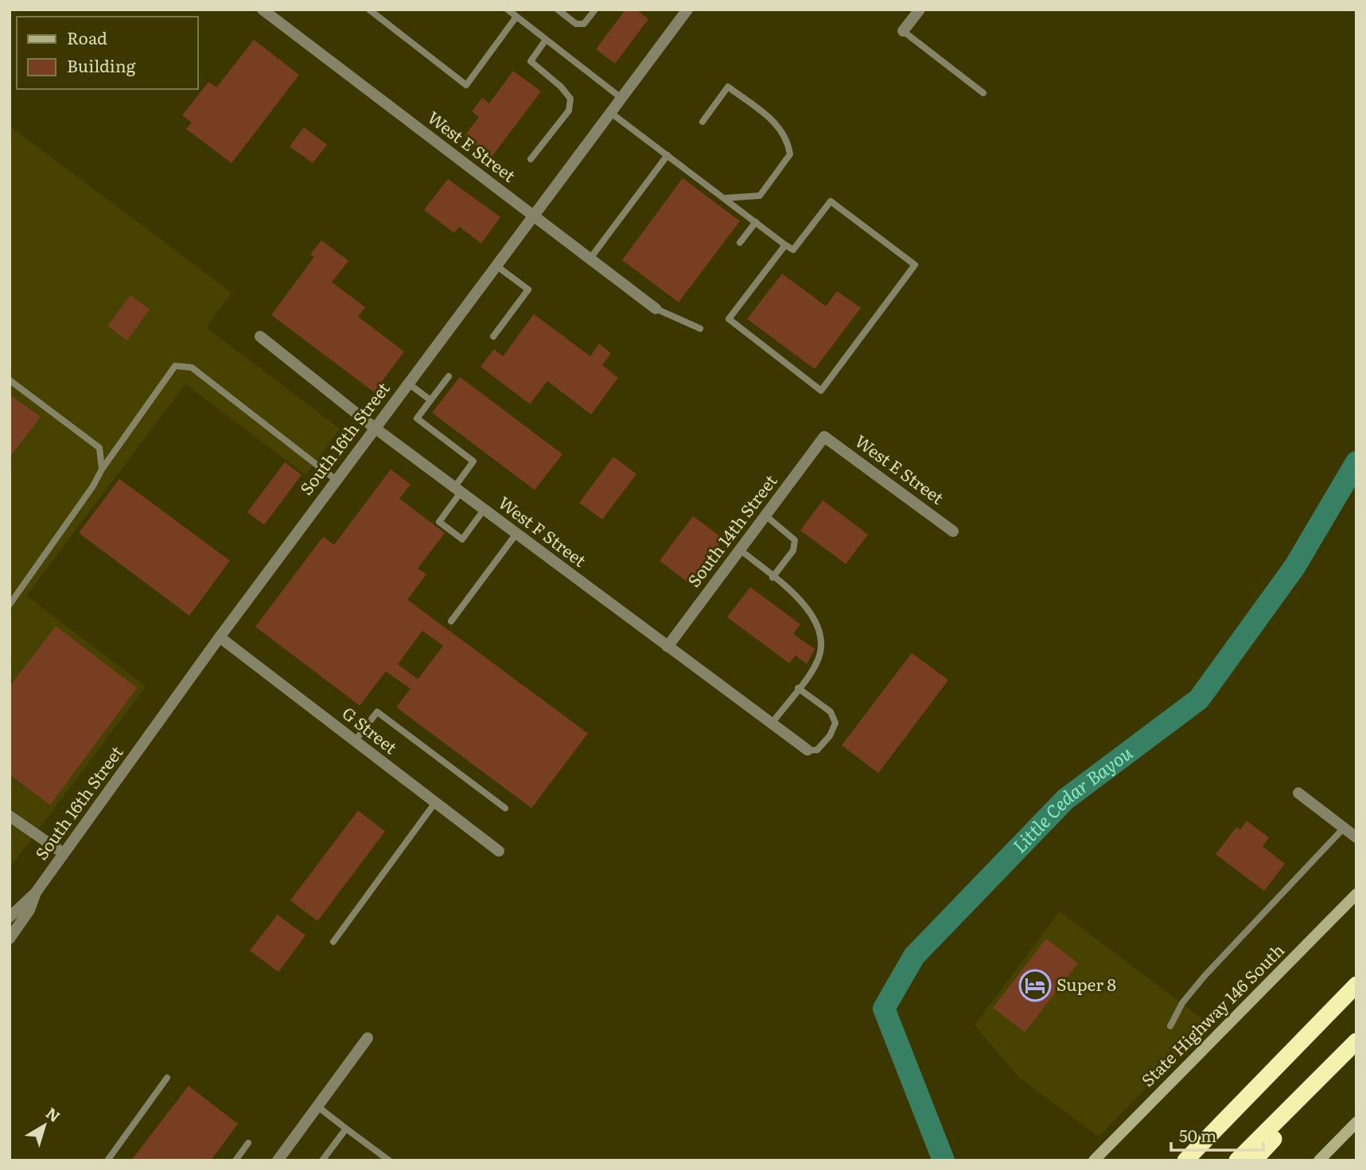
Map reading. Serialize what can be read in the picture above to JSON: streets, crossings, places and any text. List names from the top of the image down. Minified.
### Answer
{"streets":{"main road":["State Highway 146 South"],"street":["West E Street","South 16th Street","South 14th Street","West F Street","G Street"]},"crossings":[["West E Street","South 16th Street"],["West E Street","South 14th Street"],["South 16th Street","West F Street"],["South 16th Street","G Street"],["South 14th Street","West F Street"]],"water":["Little Cedar Bayou"],"places":{"hotel":["Super 8"]},"legend":["Road","Building"],"scale_bar":"50 m","north":"top right"}
